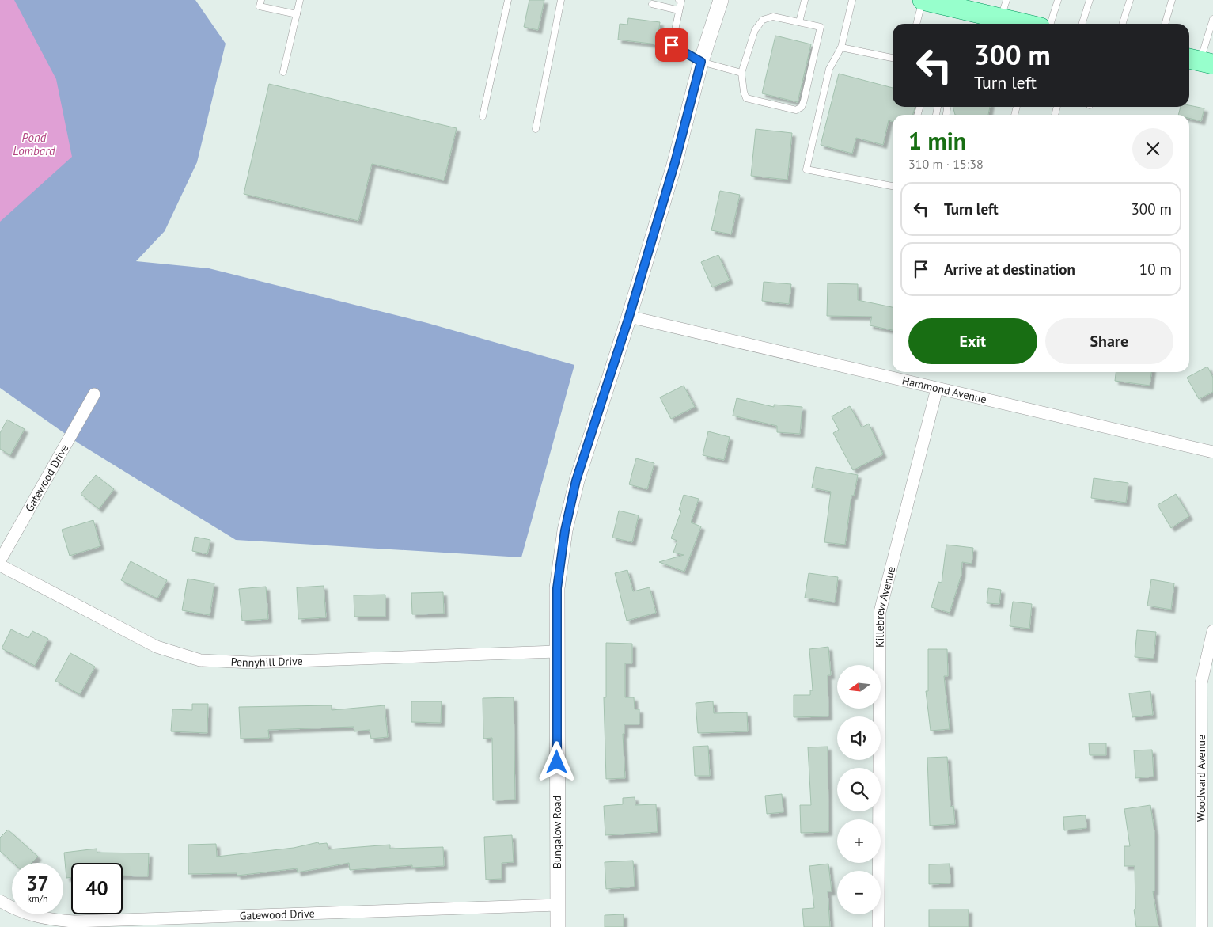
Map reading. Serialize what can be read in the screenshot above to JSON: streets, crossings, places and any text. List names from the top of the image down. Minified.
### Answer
{"streets":{"street":["Hammond Avenue","Gatewood Drive","Killebrew Avenue","Pennyhill Drive","Woodward Avenue","Bungalow Road"]},"crossings":[["Hammond Avenue","Killebrew Avenue"],["Hammond Avenue","Bungalow Road"],["Gatewood Drive","Bungalow Road"],["Pennyhill Drive","Bungalow Road"]],"water":["Pond Lombard"],"north":"left","page":{"turn":["300 m","Turn left"],"heading":["1 min","310 m · 15:38"],"list":[{"name":"Turn left","value":"300 m"},{"name":"Arrive at destination","value":"10 m"}],"buttons":["Exit","Share"],"map_buttons":["+","−"],"speed":"37 km/h","limit":"40"}}
